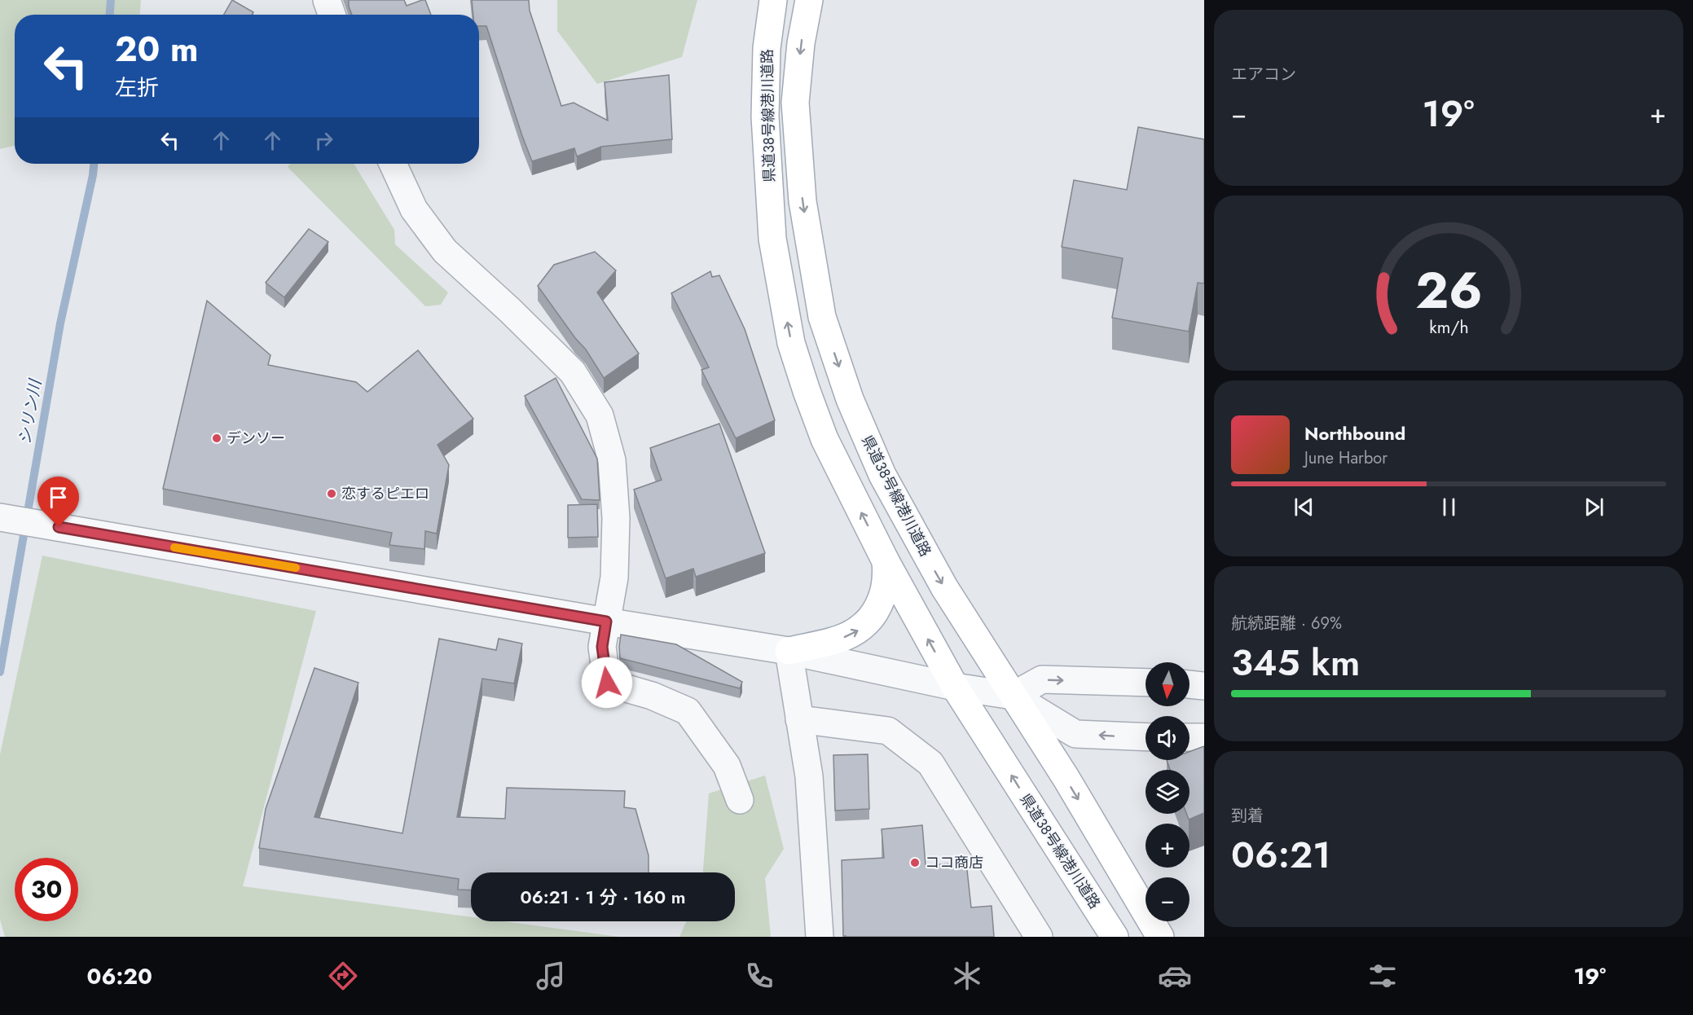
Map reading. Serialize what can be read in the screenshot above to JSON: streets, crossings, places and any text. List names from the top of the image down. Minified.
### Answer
{"streets":{"main road":["県道38号線港川道路"]},"water":["シリン川"],"places":["デンソー","恋するピエロ","ココ商店"],"north":"bottom","page":{"tile":["エアコン",["航続距離 · 69%","345 km"],["到着","06:21"]],"turn":["20 m","左折"],"heat":["−","19°","+"],"song":["Northbound","June Harbor"],"map_buttons":["+","−"],"limit":"30","trip":"06:21 · 1 分 · 160 m","tabs":["06:20","19°"],"gauge":["26","km/h"]}}
